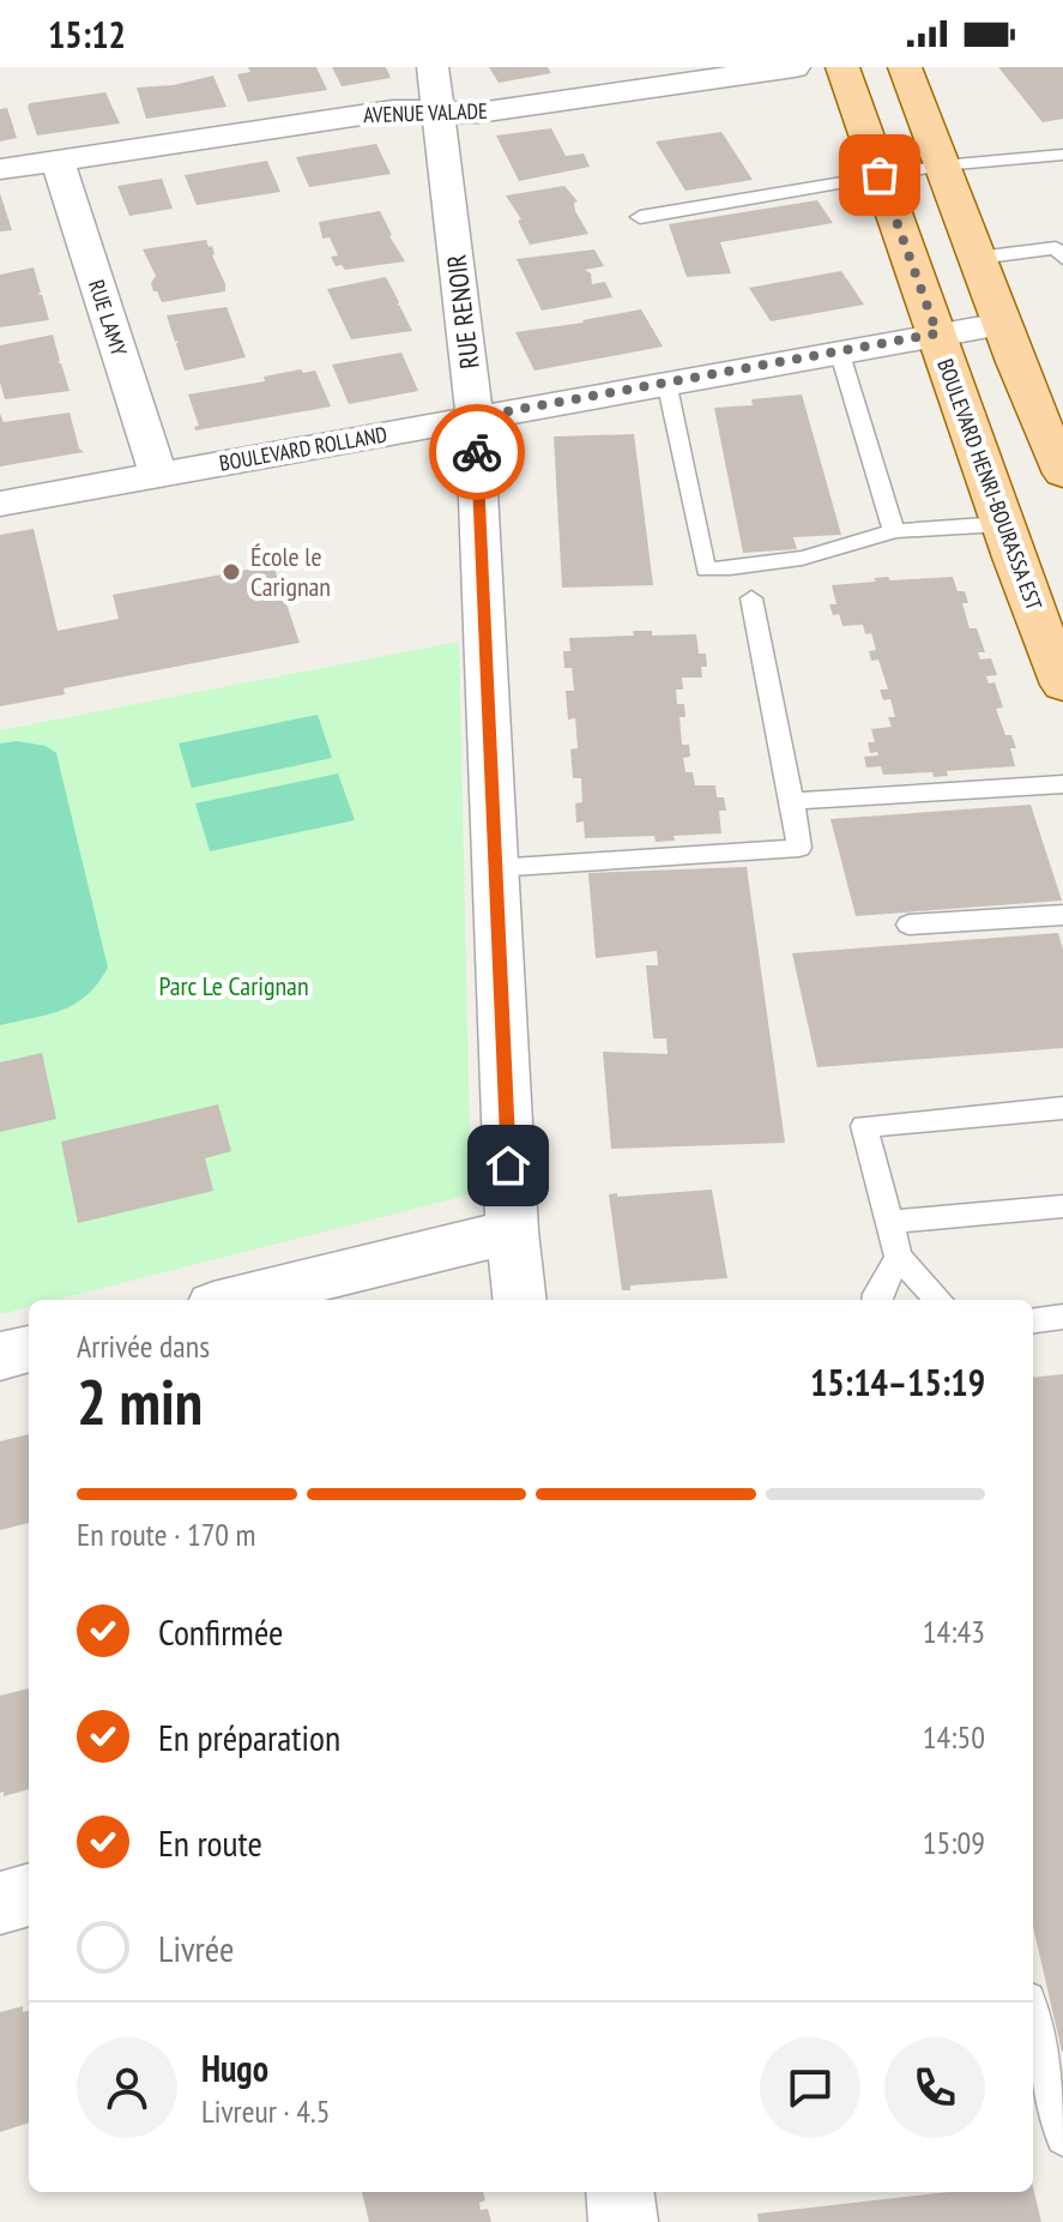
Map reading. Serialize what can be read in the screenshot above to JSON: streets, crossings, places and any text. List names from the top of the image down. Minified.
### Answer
{"streets":{"main road":["BOULEVARD HENRI-BOURASSA EST"],"street":["AVENUE VALADE","RUE RENOIR","RUE LAMY","BOULEVARD ROLLAND"]},"crossings":[["AVENUE VALADE","RUE RENOIR"],["AVENUE VALADE","RUE LAMY"],["RUE RENOIR","BOULEVARD ROLLAND"],["RUE LAMY","BOULEVARD ROLLAND"],["BOULEVARD ROLLAND","BOULEVARD HENRI-BOURASSA EST"]],"parks":["Parc Le Carignan"],"places":["École le Carignan"],"page":{"status":"15:12","heading":["2 min","Arrivée dans","15:14–15:19"],"panel":["Hugo","Livreur · 4.5"],"bar":"En route · 170 m","list":[["Confirmée","14:43"],["En préparation","14:50"],["En route","15:09"],"Livrée"]}}
